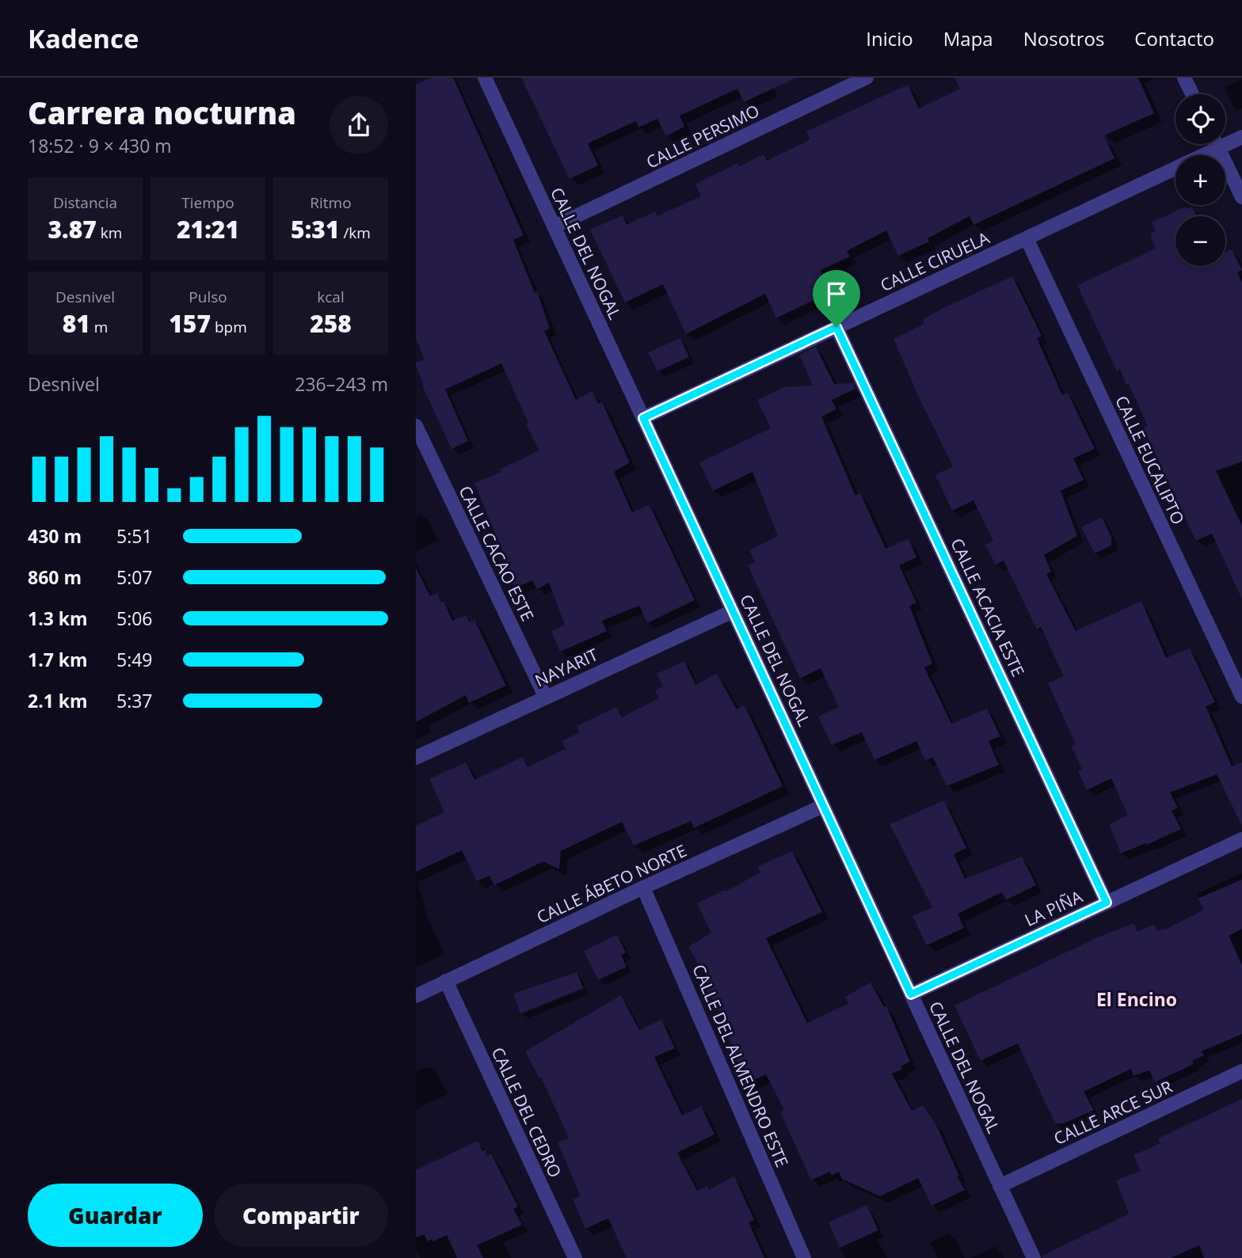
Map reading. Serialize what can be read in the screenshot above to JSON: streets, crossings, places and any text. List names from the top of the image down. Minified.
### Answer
{"streets":{"street":["CALLE PERSIMO","CALLE DEL NOGAL","CALLE CIRUELA","CALLE EUCALIPTO","CALLE CACAO ESTE","CALLE ACACIA ESTE","NAYARIT","CALLE ÁBETO NORTE","LA PIÑA","CALLE DEL ALMENDRO ESTE","CALLE DEL CEDRO","CALLE ARCE SUR"]},"crossings":[["CALLE PERSIMO","CALLE DEL NOGAL"],["CALLE DEL NOGAL","CALLE CIRUELA"],["CALLE DEL NOGAL","NAYARIT"],["CALLE DEL NOGAL","CALLE ÁBETO NORTE"],["CALLE DEL NOGAL","LA PIÑA"],["CALLE DEL NOGAL","CALLE ARCE SUR"],["CALLE CIRUELA","CALLE EUCALIPTO"],["CALLE CIRUELA","CALLE ACACIA ESTE"],["CALLE CACAO ESTE","NAYARIT"],["CALLE ACACIA ESTE","LA PIÑA"],["CALLE ÁBETO NORTE","CALLE DEL ALMENDRO ESTE"],["CALLE ÁBETO NORTE","CALLE DEL CEDRO"]],"districts":["El Encino"],"page":{"header":"Kadence","nav":["Inicio","Mapa","Nosotros","Contacto"],"heading":["Carrera nocturna","18:52 · 9 × 430 m"],"map_buttons":["+","−"],"stats":[["Distancia","3.87 km"],["Tiempo","21:21"],["Ritmo","5:31 /km"],["Desnivel","81 m"],["Pulso","157 bpm"],["kcal","258"]],"chart":["Desnivel","236–243 m"],"list":[{"name":"430 m","note":"5:51"},{"name":"860 m","note":"5:07"},{"name":"1.3 km","note":"5:06"},{"name":"1.7 km","note":"5:49"},{"name":"2.1 km","note":"5:37"}],"buttons":["Guardar","Compartir"]}}
